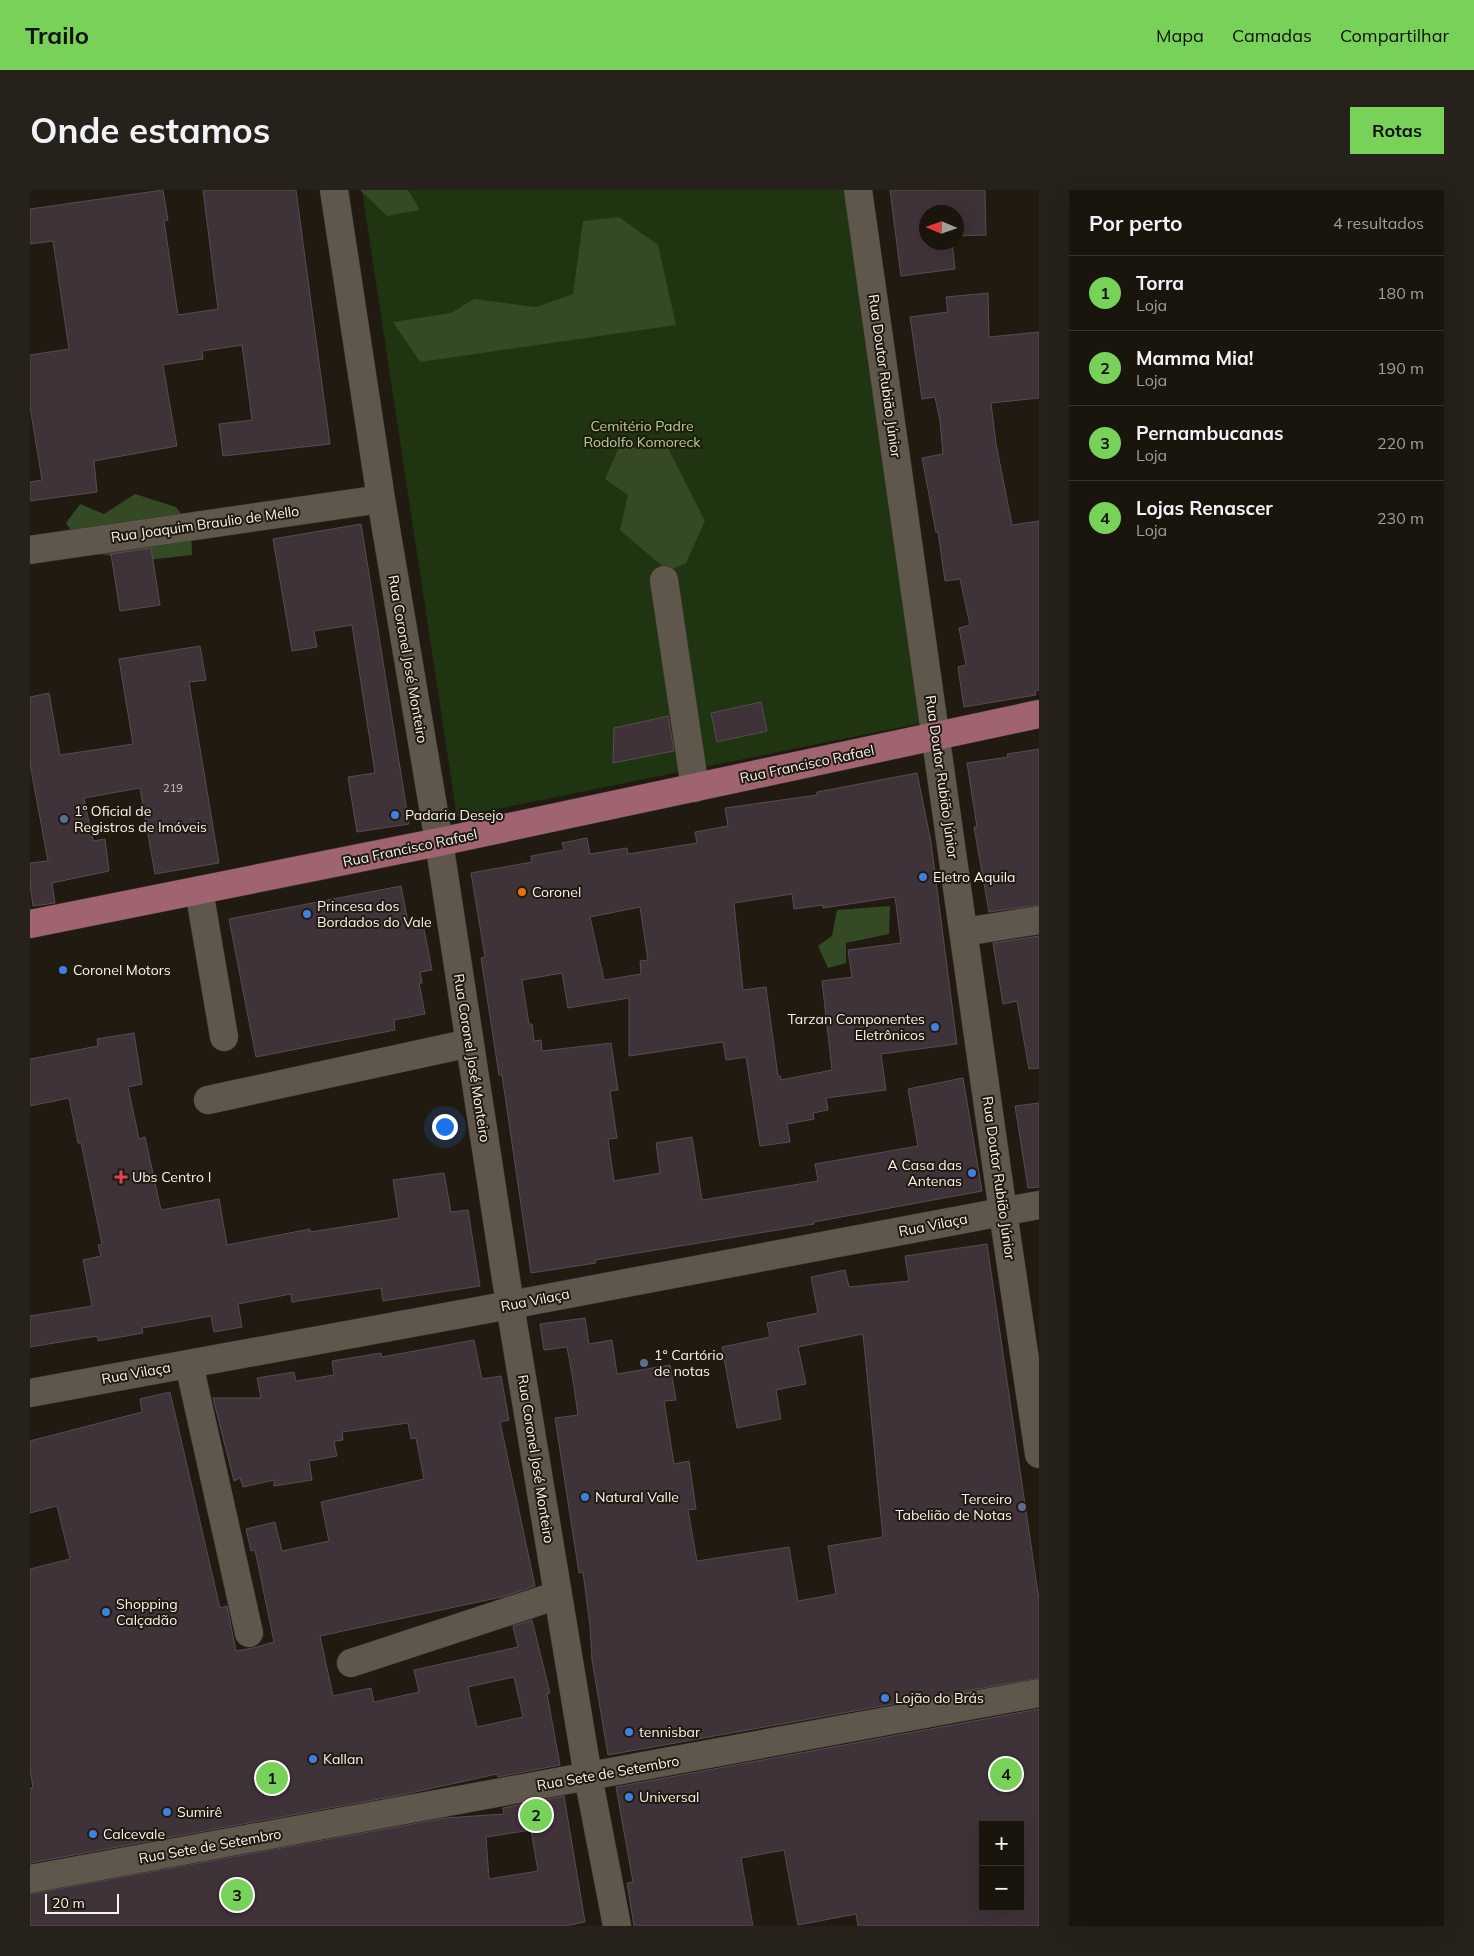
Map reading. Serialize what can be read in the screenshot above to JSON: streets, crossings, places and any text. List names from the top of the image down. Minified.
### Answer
{"streets":{"main road":["Rua Francisco Rafael"],"street":["Rua Doutor Rubião Júnior","Rua Joaquim Braulio de Mello","Rua Coronel José Monteiro","Rua Vilaça","Rua Sete de Setembro"]},"crossings":[["Rua Doutor Rubião Júnior","Rua Francisco Rafael"],["Rua Doutor Rubião Júnior","Rua Vilaça"],["Rua Joaquim Braulio de Mello","Rua Coronel José Monteiro"],["Rua Coronel José Monteiro","Rua Francisco Rafael"],["Rua Coronel José Monteiro","Rua Vilaça"],["Rua Coronel José Monteiro","Rua Sete de Setembro"]],"parks":["Cemitério Padre Rodolfo Komoreck"],"places":{"other":["Padaria Desejo","1º Oficial de Registros de Imóveis","Eletro Aquila","Coronel","Princesa dos Bordados do Vale","Coronel Motors","Tarzan Componentes Eletrônicos","A Casa das Antenas","1° Cartório de notas","Natural Valle","Terceiro Tabelião de Notas","Shopping Calçadão","Lojão do Brás","tennisbar","Kallan","Universal","Sumirê","Calcevale"],"health":["Ubs Centro I"]},"house_numbers":["219"],"scale_bar":"20 m","north":"left","page":{"header":"Trailo","nav":["Mapa","Camadas","Compartilhar"],"buttons":"Rotas","title":"Onde estamos","heading":["Por perto","4 resultados"],"list":[{"mark":"1","name":"Torra","note":"Loja","value":"180 m"},{"mark":"2","name":"Mamma Mia!","note":"Loja","value":"190 m"},{"mark":"3","name":"Pernambucanas","note":"Loja","value":"220 m"},{"mark":"4","name":"Lojas Renascer","note":"Loja","value":"230 m"}],"pins":["4","1","2","3"],"map_buttons":["+","−"],"scale":"20 m"}}
